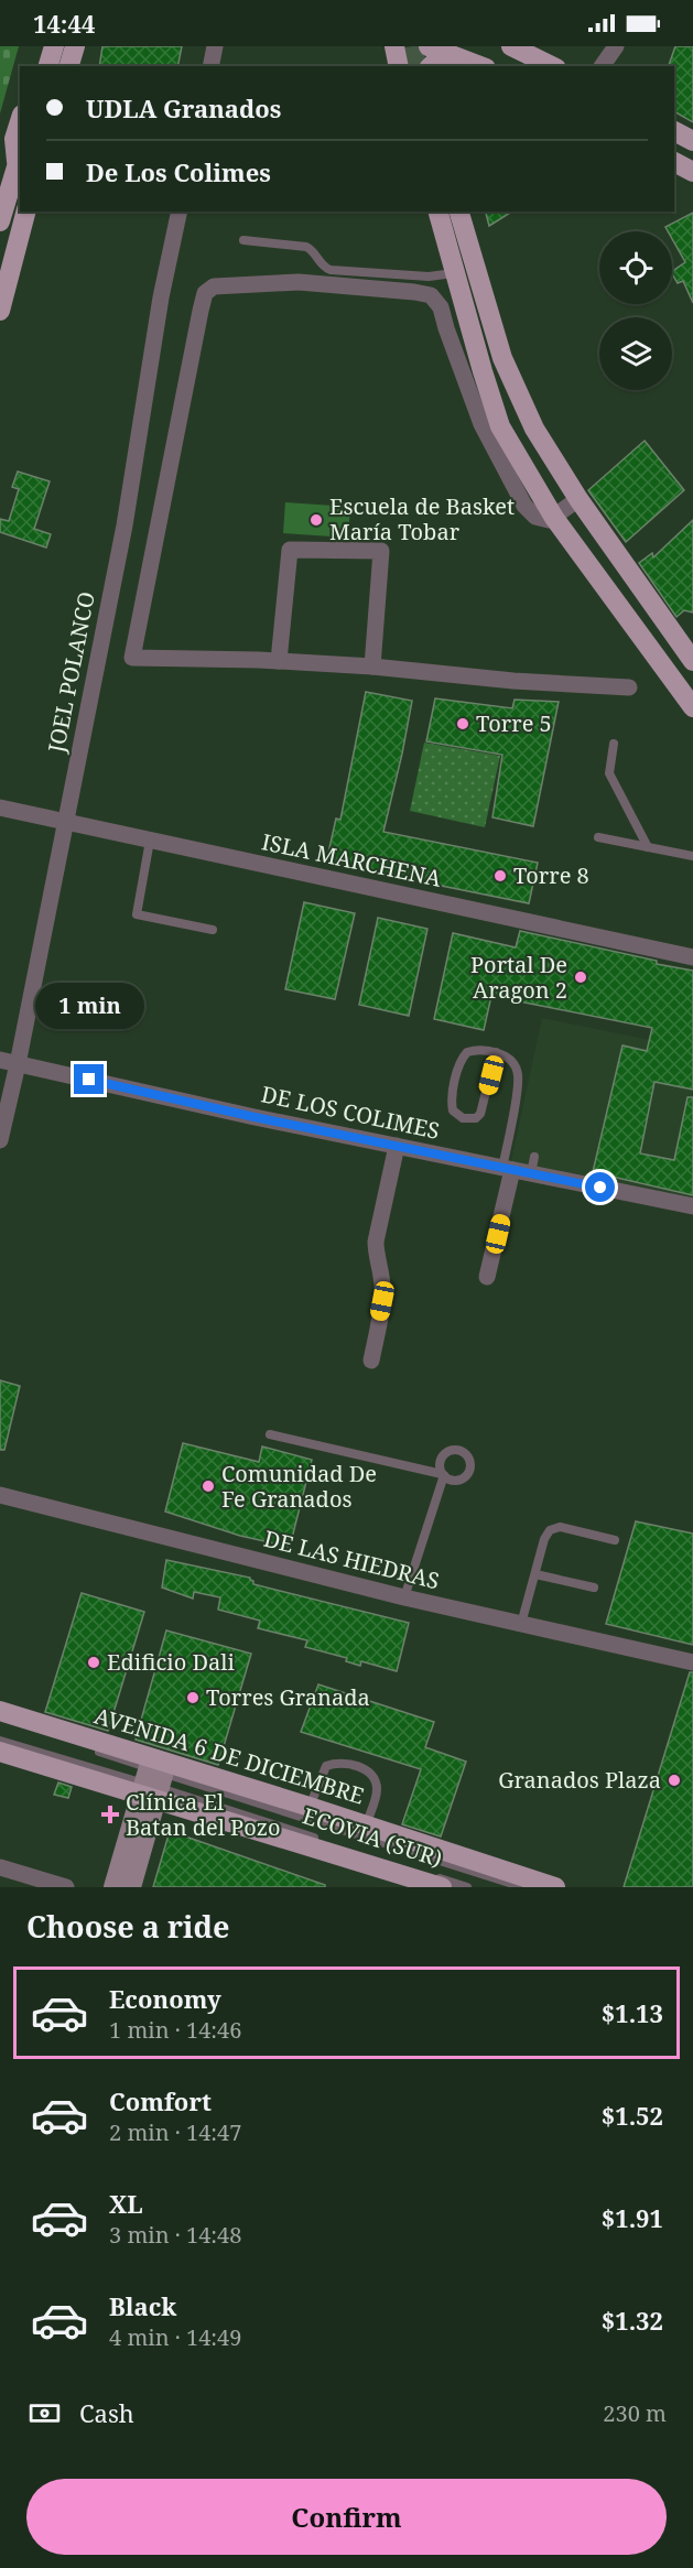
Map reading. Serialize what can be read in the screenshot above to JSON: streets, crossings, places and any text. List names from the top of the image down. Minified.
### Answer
{"streets":{"main road":["AVENIDA 6 DE DICIEMBRE"],"street":["JOEL POLANCO","ISLA MARCHENA","DE LOS COLIMES","DE LAS HIEDRAS"],"lane":["ECOVIA (SUR)"]},"crossings":[["JOEL POLANCO","ISLA MARCHENA"],["JOEL POLANCO","DE LOS COLIMES"],["AVENIDA 6 DE DICIEMBRE","ECOVIA (SUR)"]],"places":{"other":["Escuela de Basket María Tobar","Torre 5","Torre 8","Portal De Aragon 2","Comunidad De Fe Granados","Edificio Dali","Torres Granada","Granados Plaza"],"health":["Clínica El Batan del Pozo"]},"page":{"status":"14:44","banner":["UDLA Granados","De Los Colimes"],"bubble":"1 min","heading":"Choose a ride","list":[{"name":"Economy","note":"1 min · 14:46","value":"$1.13"},{"name":"Comfort","note":"2 min · 14:47","value":"$1.52"},{"name":"XL","note":"3 min · 14:48","value":"$1.91"},{"name":"Black","note":"4 min · 14:49","value":"$1.32"}],"pay":["Cash","230 m"],"buttons":"Confirm"}}
